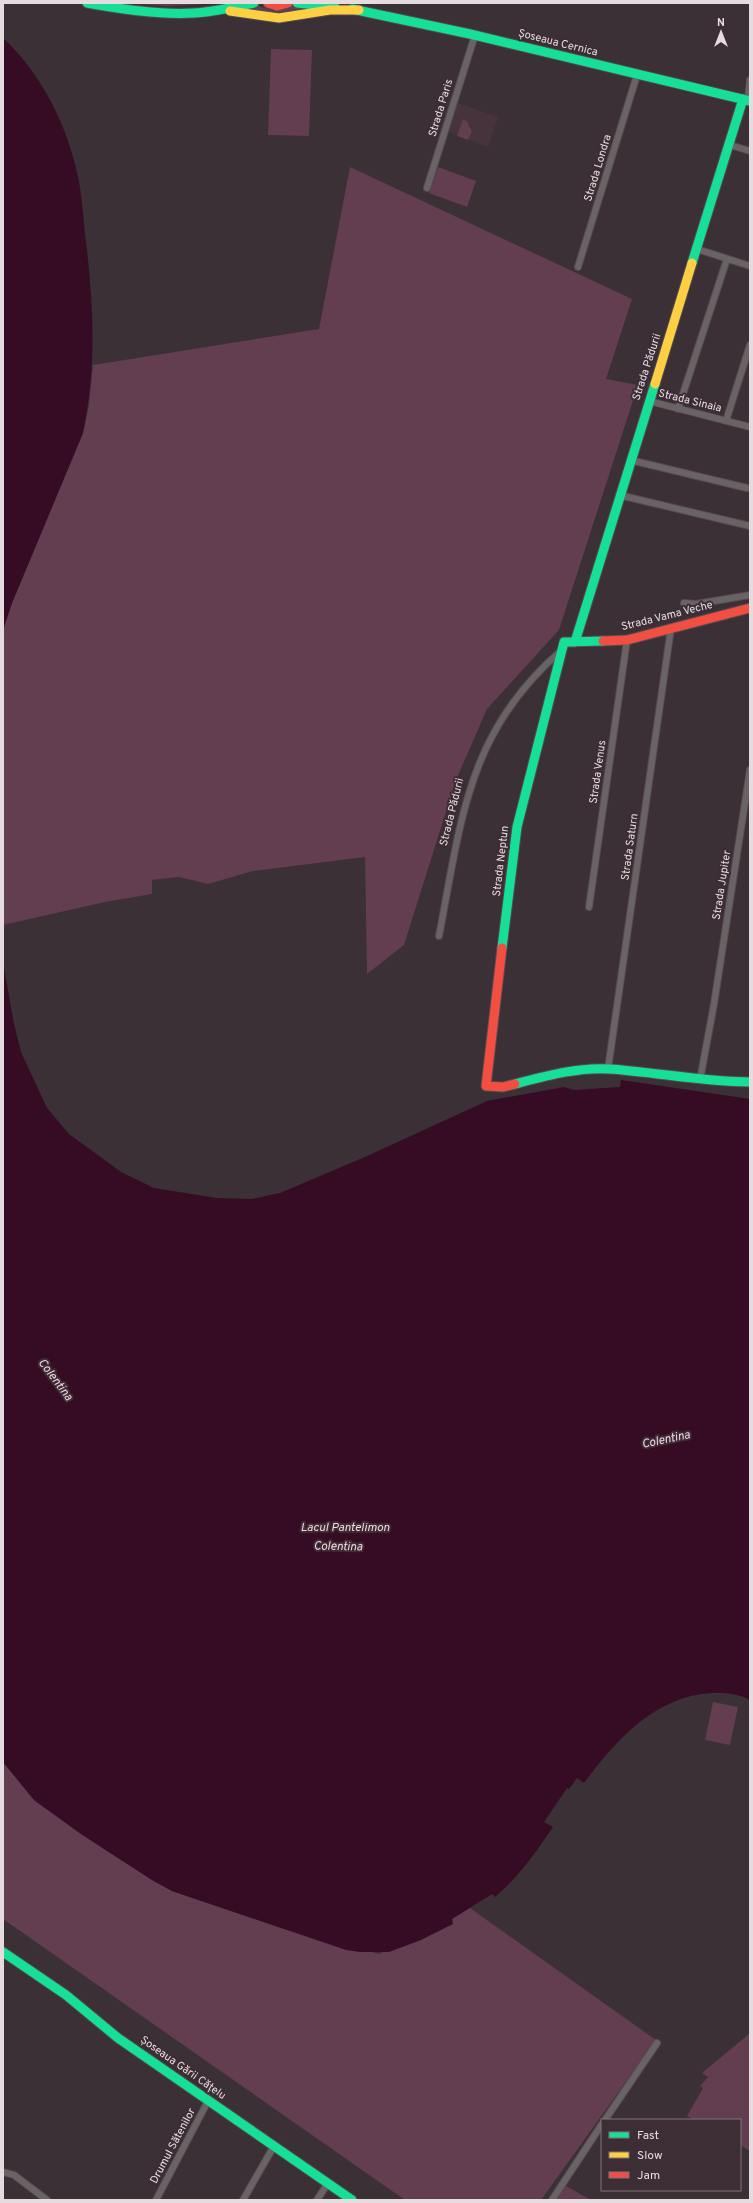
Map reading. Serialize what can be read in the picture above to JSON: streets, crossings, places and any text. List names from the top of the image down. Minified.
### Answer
{"streets":{"street":["Șoseaua Cernica","Strada Paris","Strada Londra","Strada Pădurii","Strada Sinaia","Strada Vama Veche","Strada Venus","Strada Saturn","Strada Neptun","Strada Jupiter","Șoseaua Gării Cățelu","Drumul Sătenilor"]},"crossings":[["Șoseaua Cernica","Strada Paris"],["Șoseaua Cernica","Strada Londra"],["Șoseaua Cernica","Strada Pădurii"],["Strada Pădurii","Strada Sinaia"],["Strada Pădurii","Strada Vama Veche"],["Strada Pădurii","Strada Neptun"],["Strada Vama Veche","Strada Venus"],["Strada Vama Veche","Strada Saturn"],["Strada Vama Veche","Strada Neptun"],["Strada Saturn","Strada Neptun"],["Șoseaua Gării Cățelu","Drumul Sătenilor"]],"water":["Colentina","Lacul Pantelimon"],"legend":["Fast","Slow","Jam"],"north":"top"}
